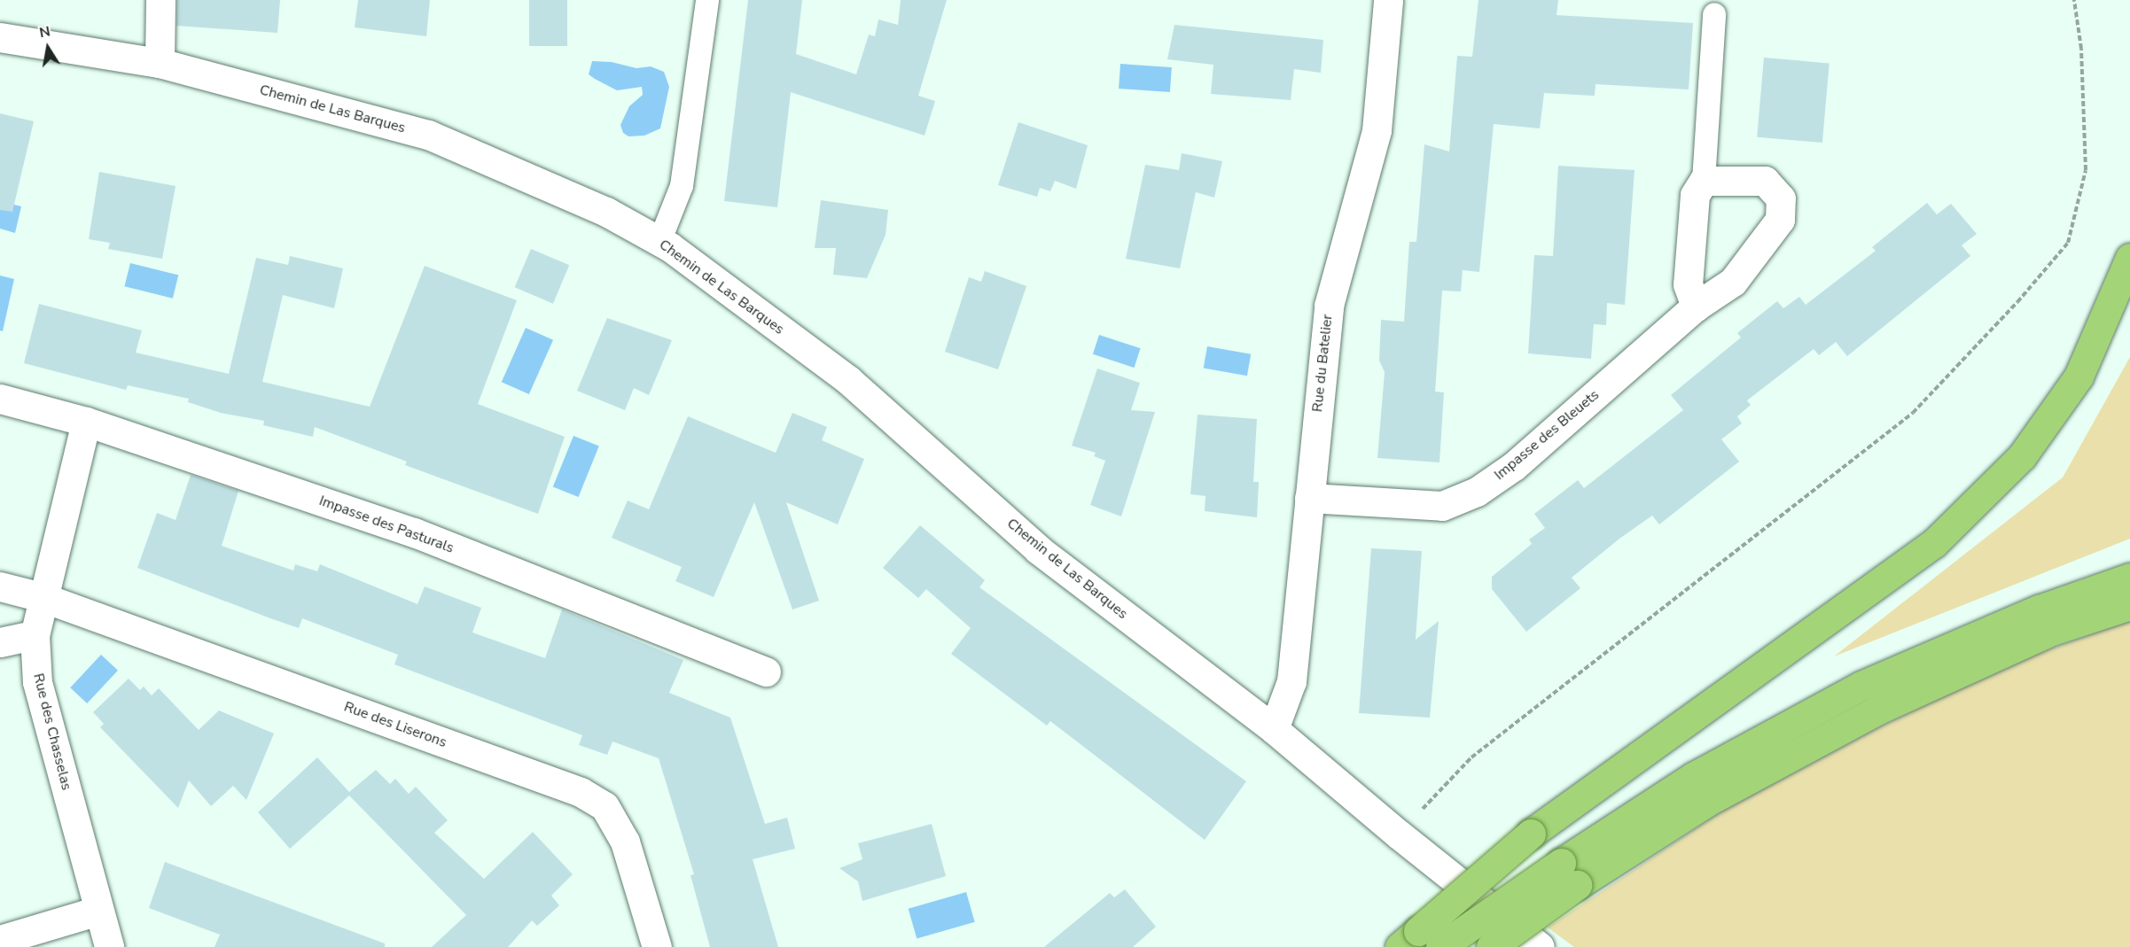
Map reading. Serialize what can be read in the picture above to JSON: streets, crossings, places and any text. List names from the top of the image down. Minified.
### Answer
{"streets":{"street":["Chemin de Las Barques","Rue du Batelier","Impasse des Bleuets","Impasse des Pasturals","Rue des Liserons","Rue des Chasselas"]},"crossings":[["Chemin de Las Barques","Rue du Batelier"],["Rue du Batelier","Impasse des Bleuets"],["Impasse des Pasturals","Rue des Chasselas"],["Rue des Liserons","Rue des Chasselas"]],"north":"top"}
